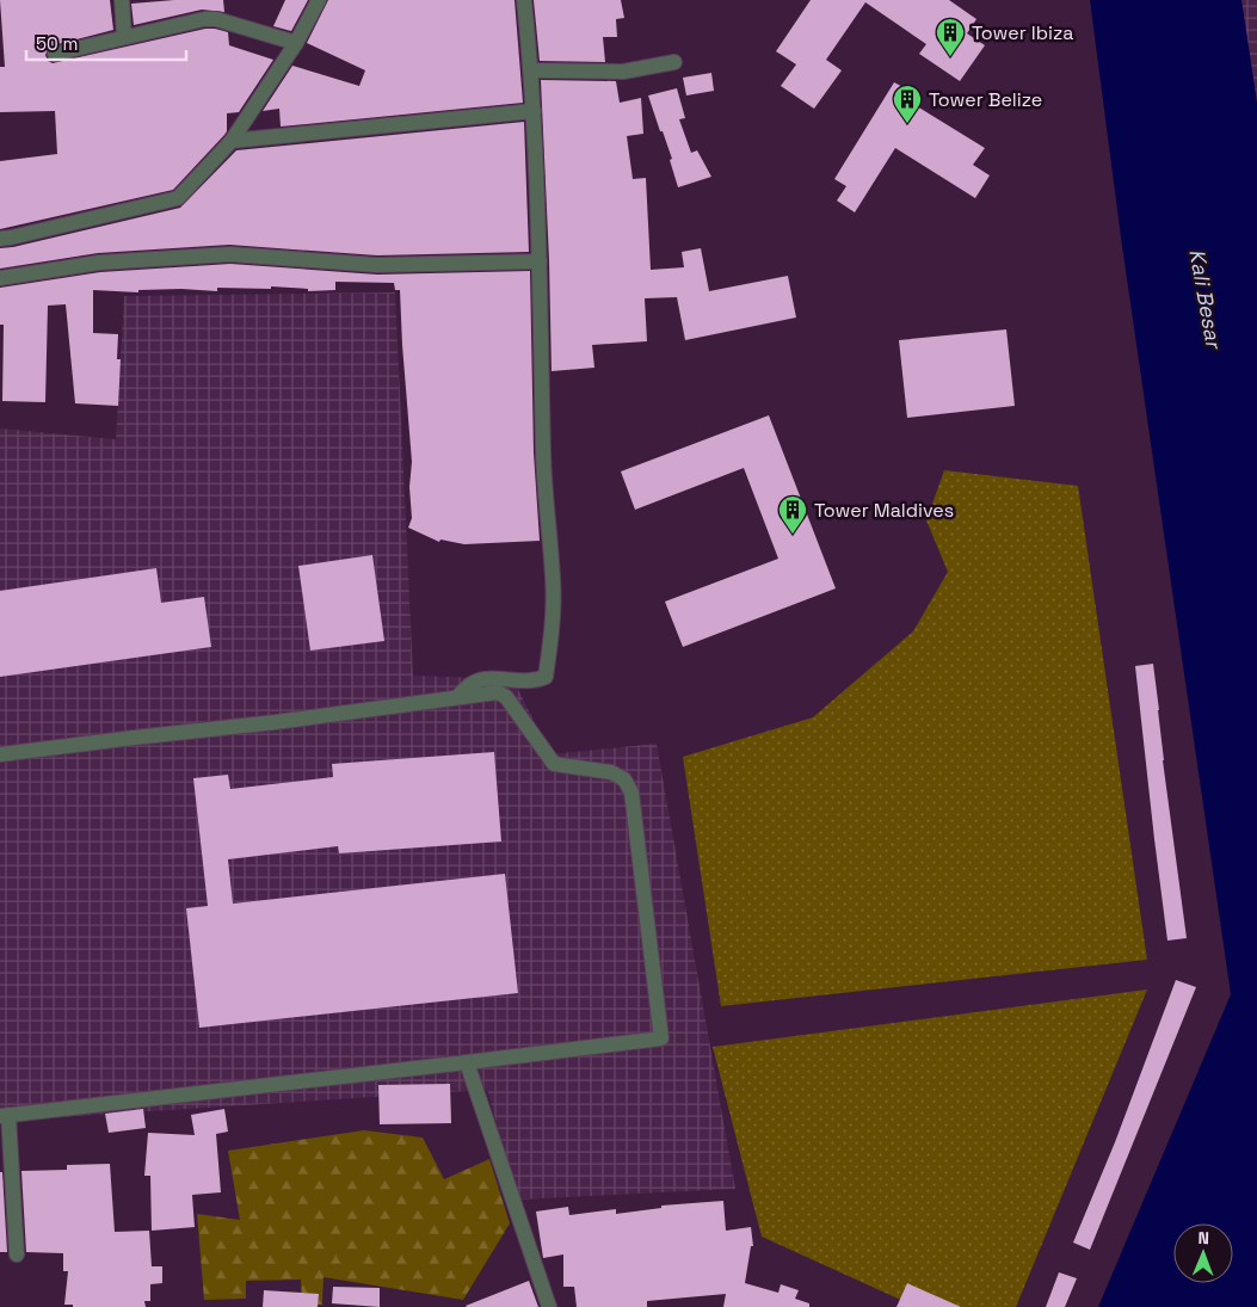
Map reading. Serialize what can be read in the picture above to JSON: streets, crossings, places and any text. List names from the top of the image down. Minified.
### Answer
{"water":["Kali Besar"],"places":{"building":["Tower Ibiza","Tower Belize","Tower Maldives"]},"scale_bar":"50 m","north":"top"}
